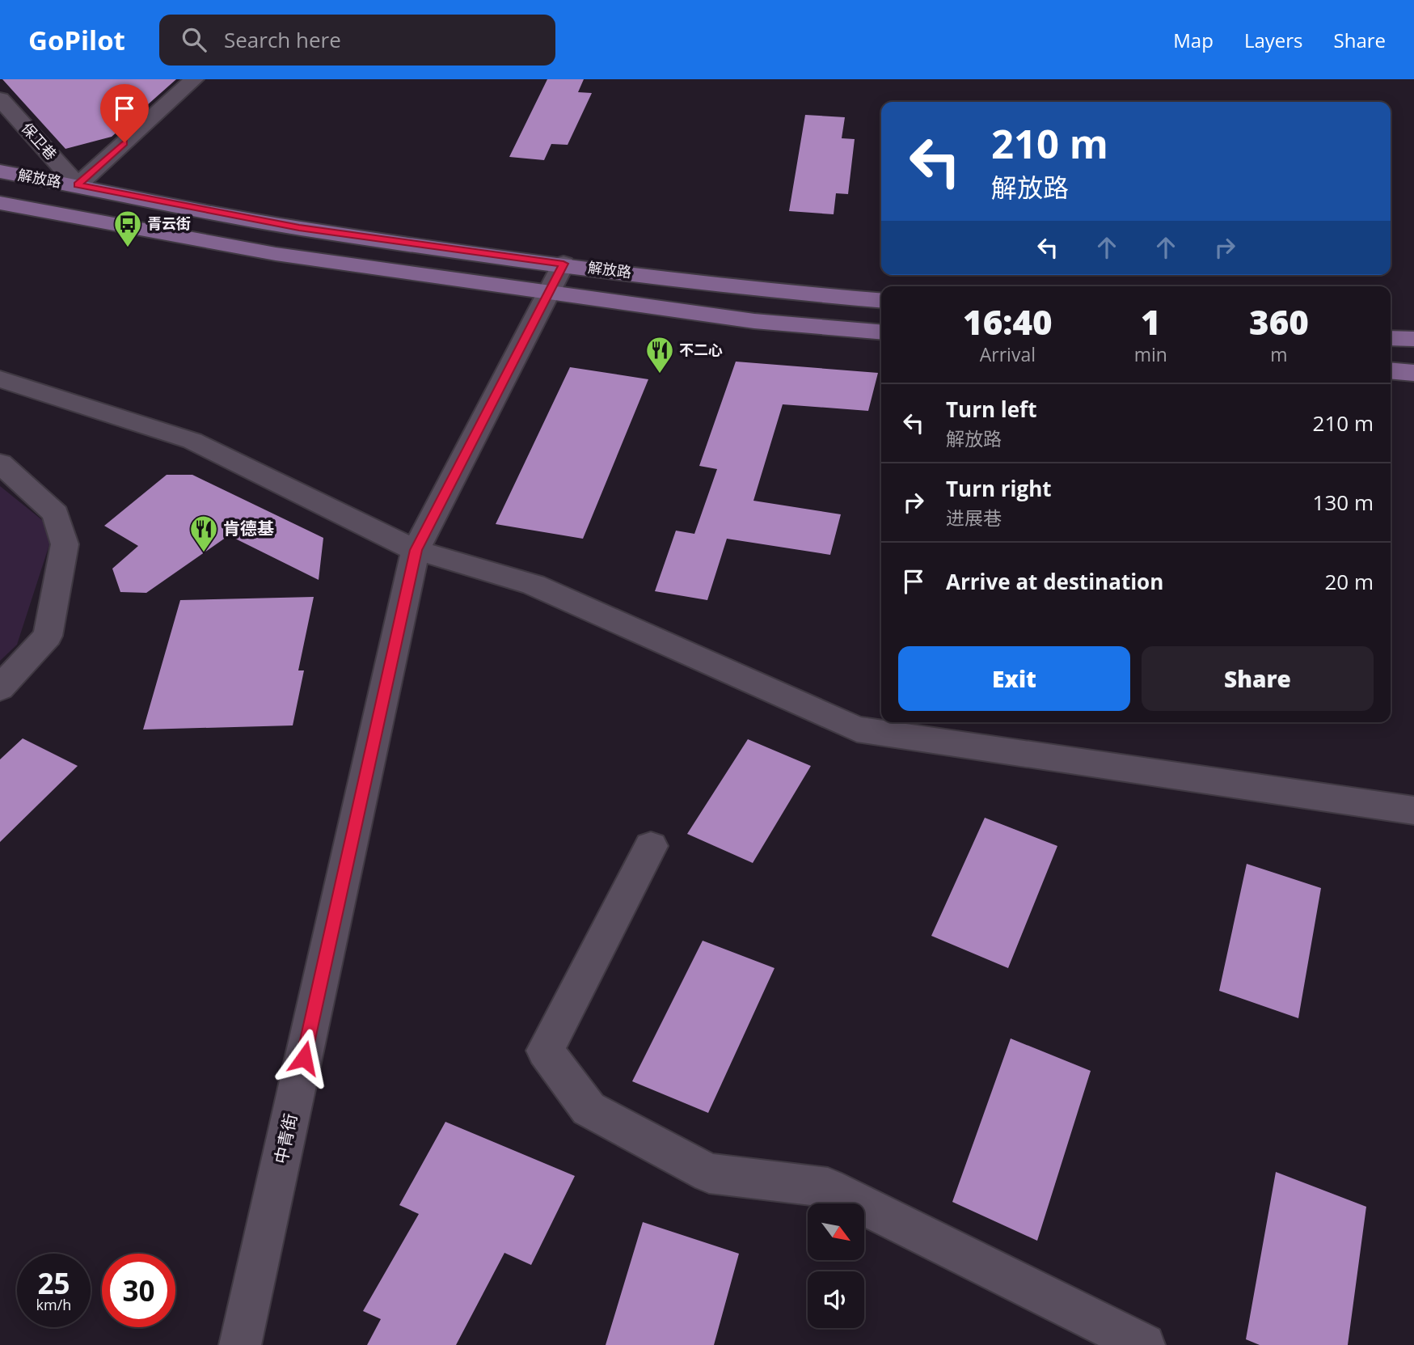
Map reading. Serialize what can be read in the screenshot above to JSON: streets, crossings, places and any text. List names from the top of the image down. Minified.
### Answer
{"streets":{"main road":["解放路"],"street":["保卫巷","中青街"]},"crossings":[["保卫巷","解放路"],["解放路","中青街"]],"places":{"bus stop":["青云街"],"restaurant":["不二心","肯德基"]},"north":"bottom right","page":{"header":"GoPilot","search":"Search here","nav":["Map","Layers","Share"],"turn":["210 m","解放路"],"eta":["16:40","Arrival","1","min","360","m"],"list":[{"name":"Turn left","note":"解放路","value":"210 m"},{"name":"Turn right","note":"进展巷","value":"130 m"},{"name":"Arrive at destination","value":"20 m"}],"buttons":["Exit","Share"],"speed":"25 km/h","limit":"30"}}
